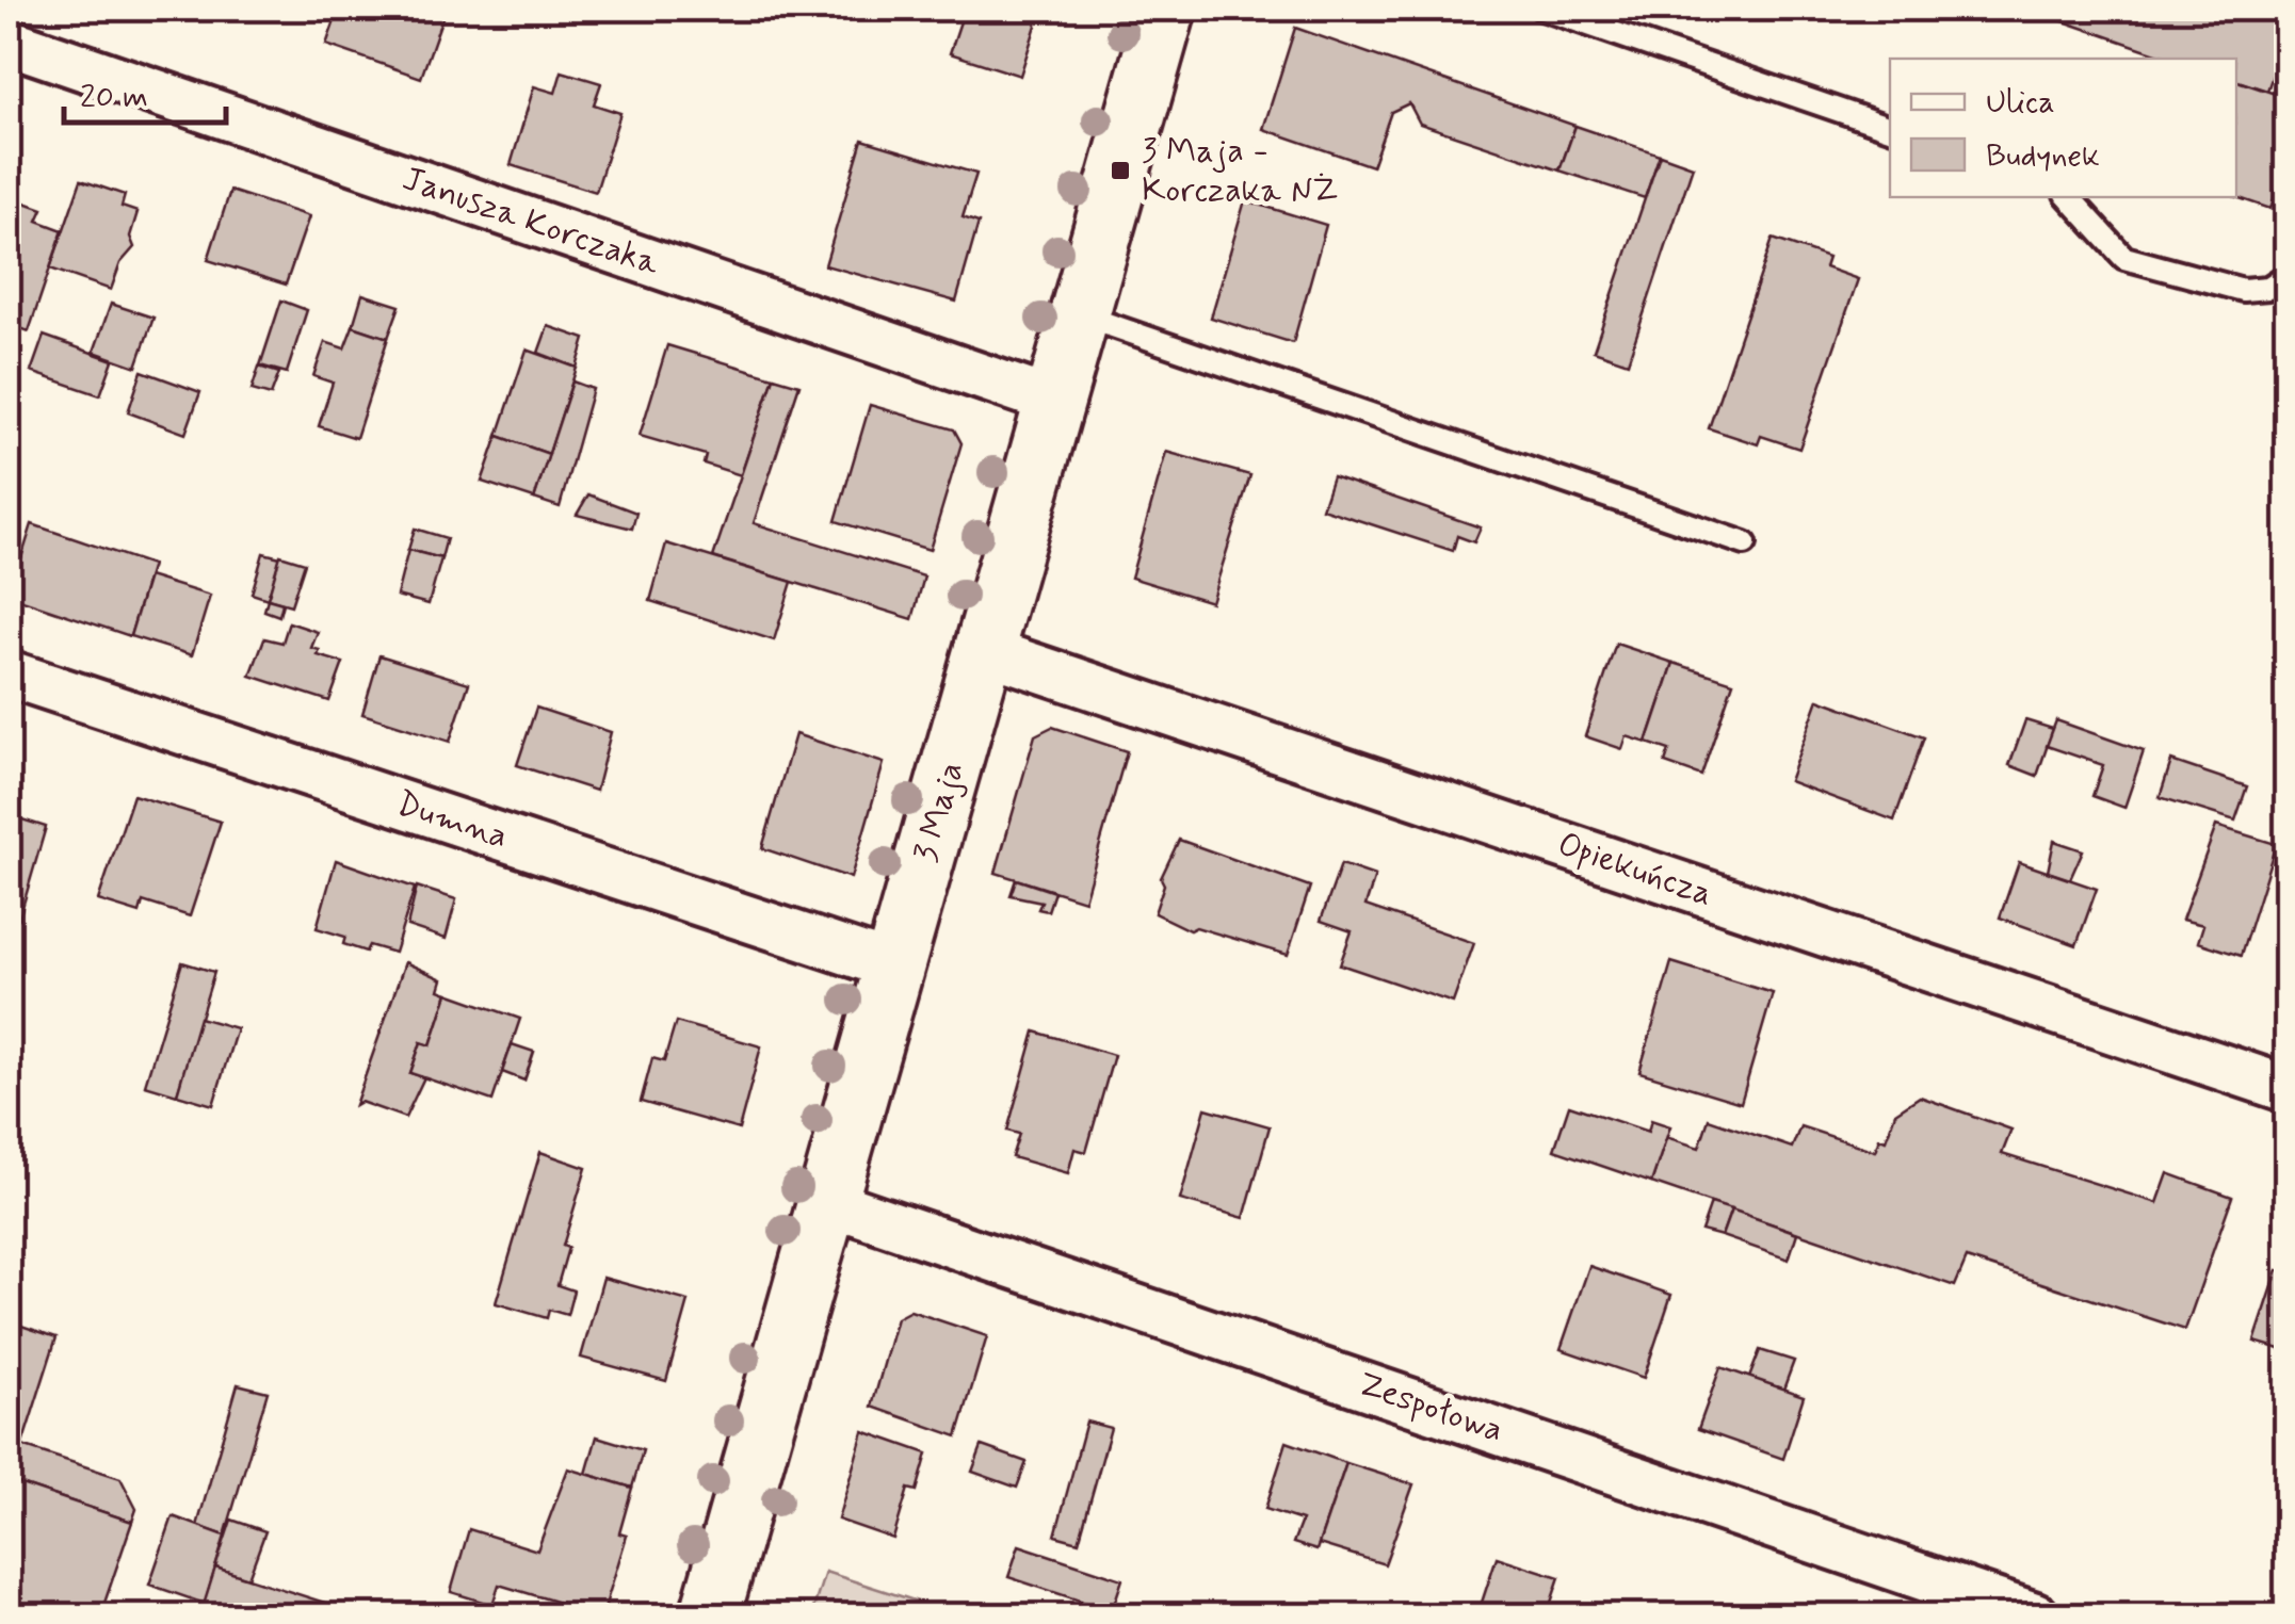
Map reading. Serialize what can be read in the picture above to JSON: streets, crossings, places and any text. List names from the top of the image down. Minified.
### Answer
{"streets":{"street":["Janusza Korczaka","3 Maja","Dumna","Opiekuńcza","Zespołowa"]},"crossings":[["Janusza Korczaka","3 Maja"],["3 Maja","Dumna"],["3 Maja","Opiekuńcza"],["3 Maja","Zespołowa"]],"places":{"transit":["3 Maja - Korczaka NŻ"]},"legend":["Ulica","Budynek"],"scale_bar":"20 m"}
